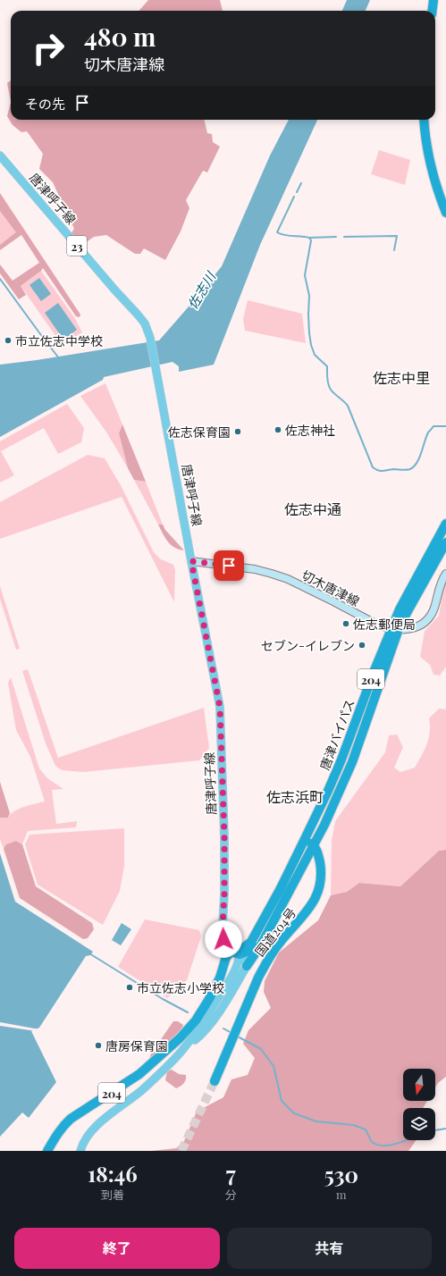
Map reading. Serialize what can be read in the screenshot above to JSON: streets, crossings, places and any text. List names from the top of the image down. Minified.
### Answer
{"streets":{"highway":["204","唐津バイパス","国道204号"],"main road":["唐津呼子線","23","切木唐津線"]},"crossings":[["唐津呼子線","切木唐津線"],["唐津呼子線","204"],["唐津呼子線","唐津バイパス"],["切木唐津線","唐津バイパス"],["204","唐津バイパス"],["唐津バイパス","国道204号"]],"districts":["佐志中里","佐志中通","佐志浜町"],"water":["佐志川"],"places":["市立佐志中学校","佐志神社","佐志保育園","佐志郵便局","セブン-イレブン","市立佐志小学校","唐房保育園"],"north":"bottom","page":{"turn":["480 m","切木唐津線"],"then":"その先","eta":["18:46","到着","7","分","530","m"],"buttons":["終了","共有"]}}
